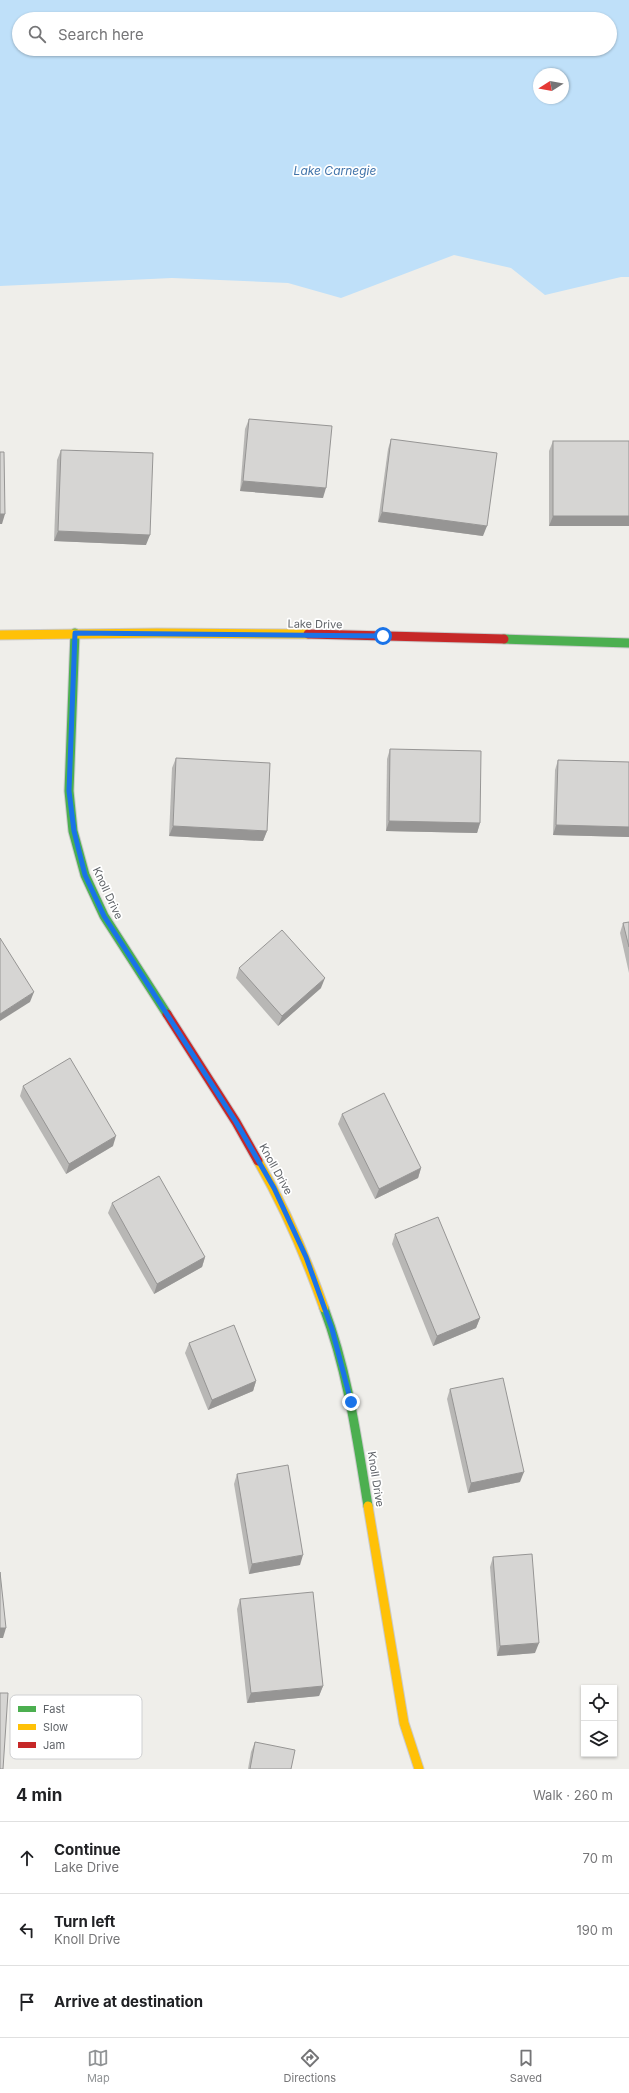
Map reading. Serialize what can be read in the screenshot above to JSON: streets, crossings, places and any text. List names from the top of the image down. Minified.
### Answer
{"streets":{"street":["Lake Drive","Knoll Drive"]},"crossings":[["Lake Drive","Knoll Drive"]],"water":["Lake Carnegie"],"legend":["Fast","Slow","Jam"],"north":"left","page":{"search":"Search here","heading":["4 min","Walk · 260 m"],"list":[["Continue","Lake Drive","70 m"],["Turn left","Knoll Drive","190 m"],"Arrive at destination"],"nav":["Map","Directions","Saved"]}}
